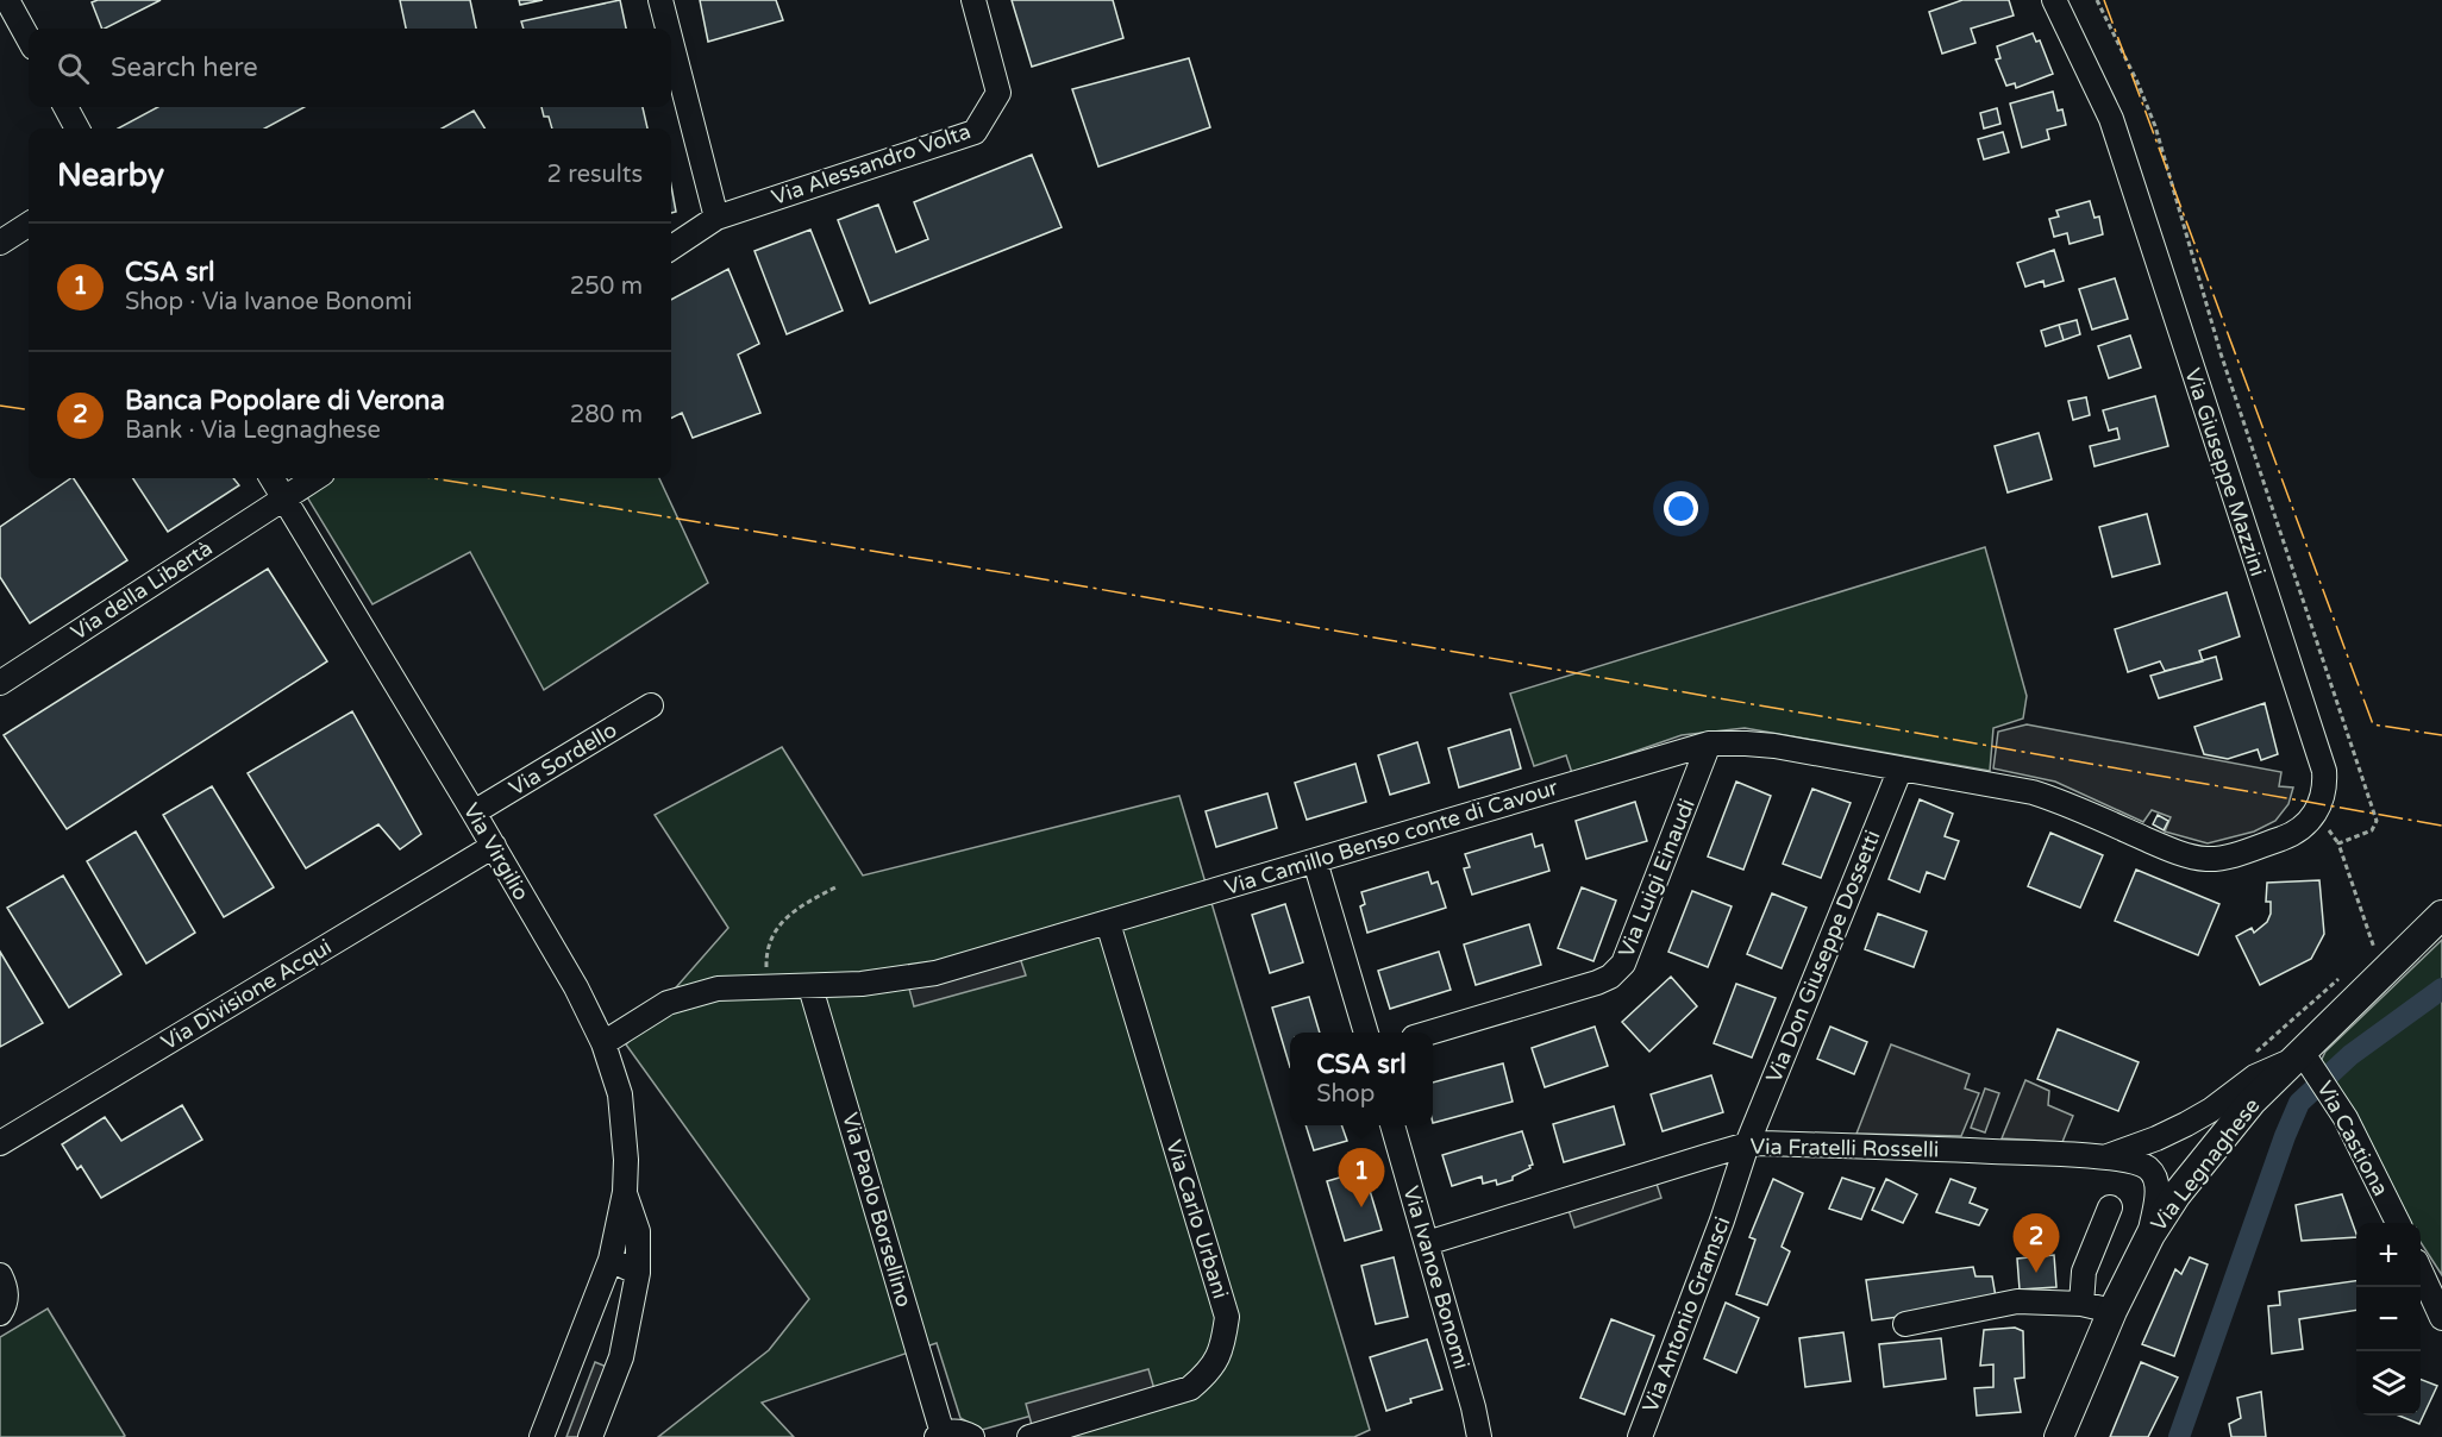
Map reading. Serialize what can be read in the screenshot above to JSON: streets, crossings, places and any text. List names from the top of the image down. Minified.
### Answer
{"streets":{"main road":["Via Legnaghese"],"street":["Via Alessandro Volta","Via Giuseppe Mazzini","Via della Libertà","Via Sordello","Via Camillo Benso conte di Cavour","Via Virgilio","Via Luigi Einaudi","Via Don Giuseppe Dossetti","Via Divisione Acqui","Via Castiona","Via Fratelli Rosselli","Via Paolo Borsellino","Via Carlo Urbani","Via Ivanoe Bonomi","Via Antonio Gramsci"]},"crossings":[["Via Giuseppe Mazzini","Via Camillo Benso conte di Cavour"],["Via della Libertà","Via Virgilio"],["Via Sordello","Via Virgilio"],["Via Camillo Benso conte di Cavour","Via Virgilio"],["Via Camillo Benso conte di Cavour","Via Luigi Einaudi"],["Via Camillo Benso conte di Cavour","Via Don Giuseppe Dossetti"],["Via Camillo Benso conte di Cavour","Via Paolo Borsellino"],["Via Camillo Benso conte di Cavour","Via Carlo Urbani"],["Via Virgilio","Via Divisione Acqui"],["Via Don Giuseppe Dossetti","Via Fratelli Rosselli"],["Via Don Giuseppe Dossetti","Via Antonio Gramsci"],["Via Castiona","Via Fratelli Rosselli"],["Via Castiona","Via Legnaghese"],["Via Fratelli Rosselli","Via Legnaghese"],["Via Fratelli Rosselli","Via Ivanoe Bonomi"],["Via Fratelli Rosselli","Via Antonio Gramsci"]],"page":{"search":"Search here","heading":["Nearby","2 results"],"list":[{"mark":"1","name":"CSA srl","note":"Shop · Via Ivanoe Bonomi","value":"250 m"},{"mark":"2","name":"Banca Popolare di Verona","note":"Bank · Via Legnaghese","value":"280 m"}],"popup":["CSA srl","Shop"],"pins":["1","2"],"map_buttons":["+","−"]}}
